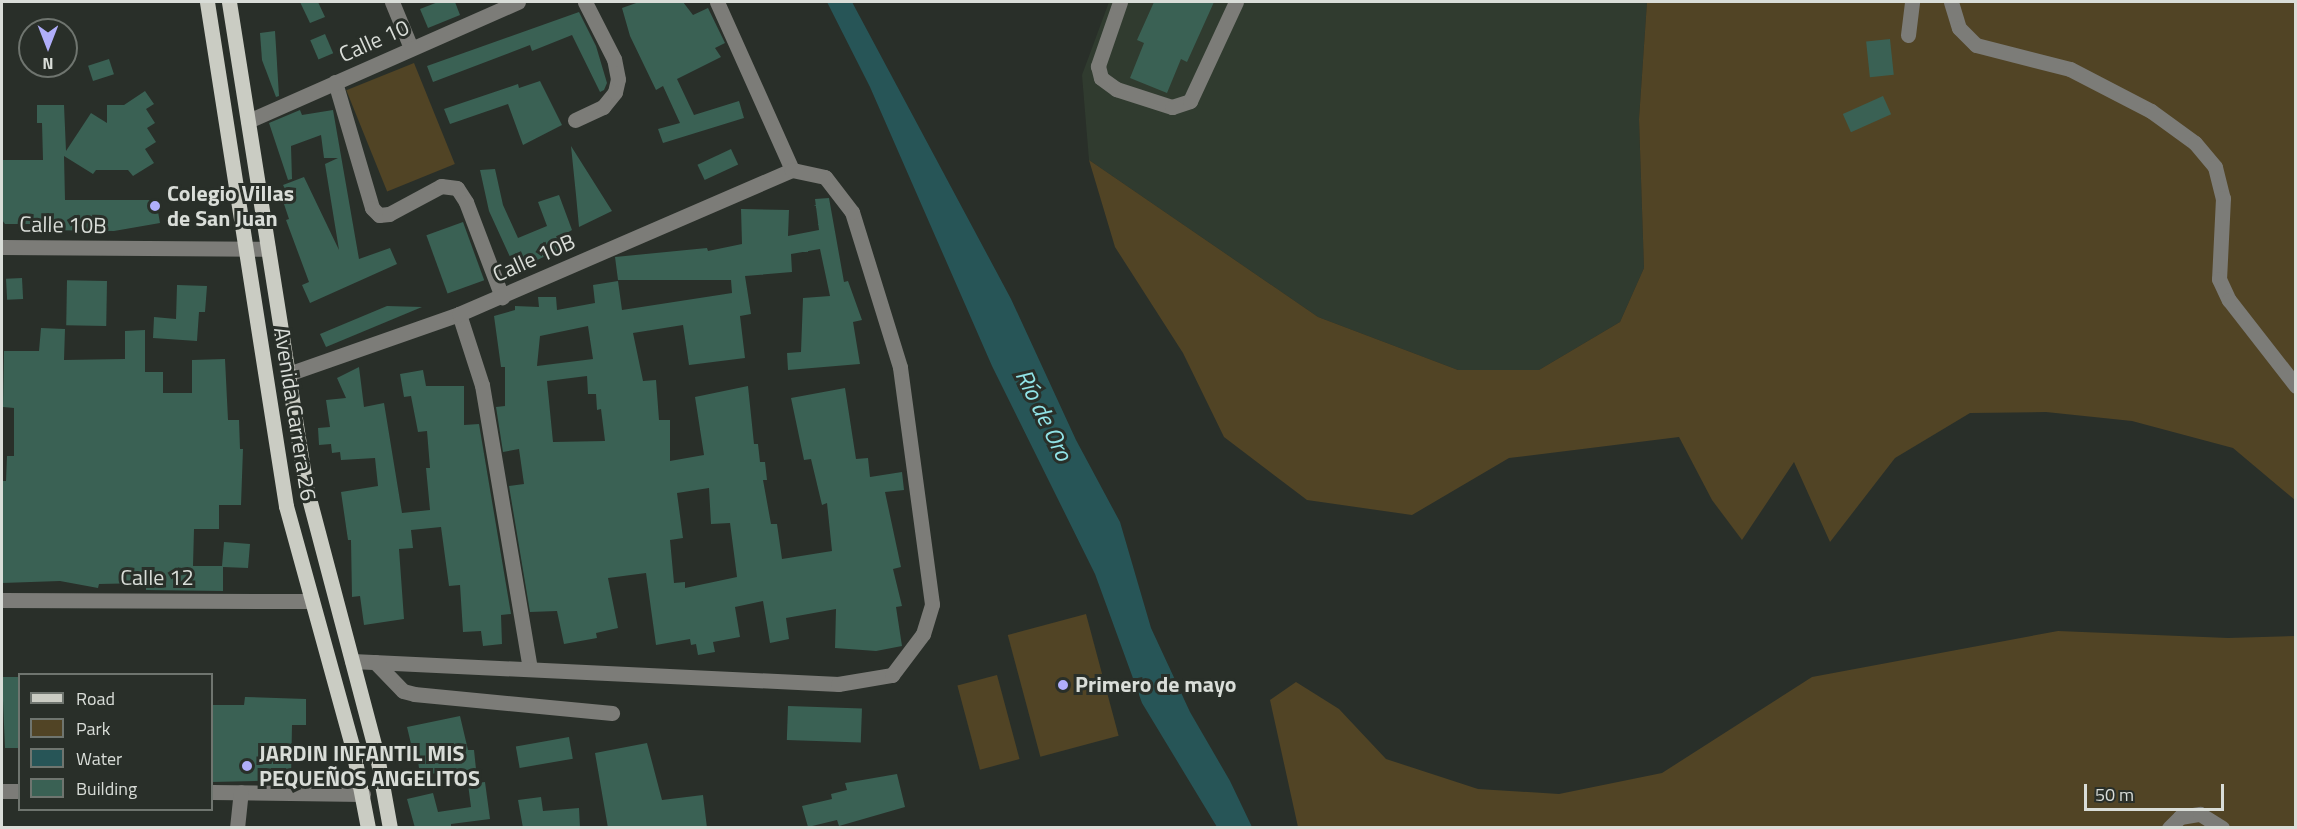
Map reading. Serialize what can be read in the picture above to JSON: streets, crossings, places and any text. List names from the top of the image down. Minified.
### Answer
{"streets":{"main road":["Avenida Carrera 26"],"street":["Calle 10","Calle 10B","Calle 12"]},"crossings":[["Calle 10","Avenida Carrera 26"],["Calle 10B","Avenida Carrera 26"],["Avenida Carrera 26","Calle 12"]],"water":["Río de Oro"],"places":["Colegio Villas de San Juan","Primero de mayo","JARDIN INFANTIL MIS PEQUEÑOS ANGELITOS"],"legend":["Road","Park","Water","Building"],"scale_bar":"50 m","north":"bottom"}
